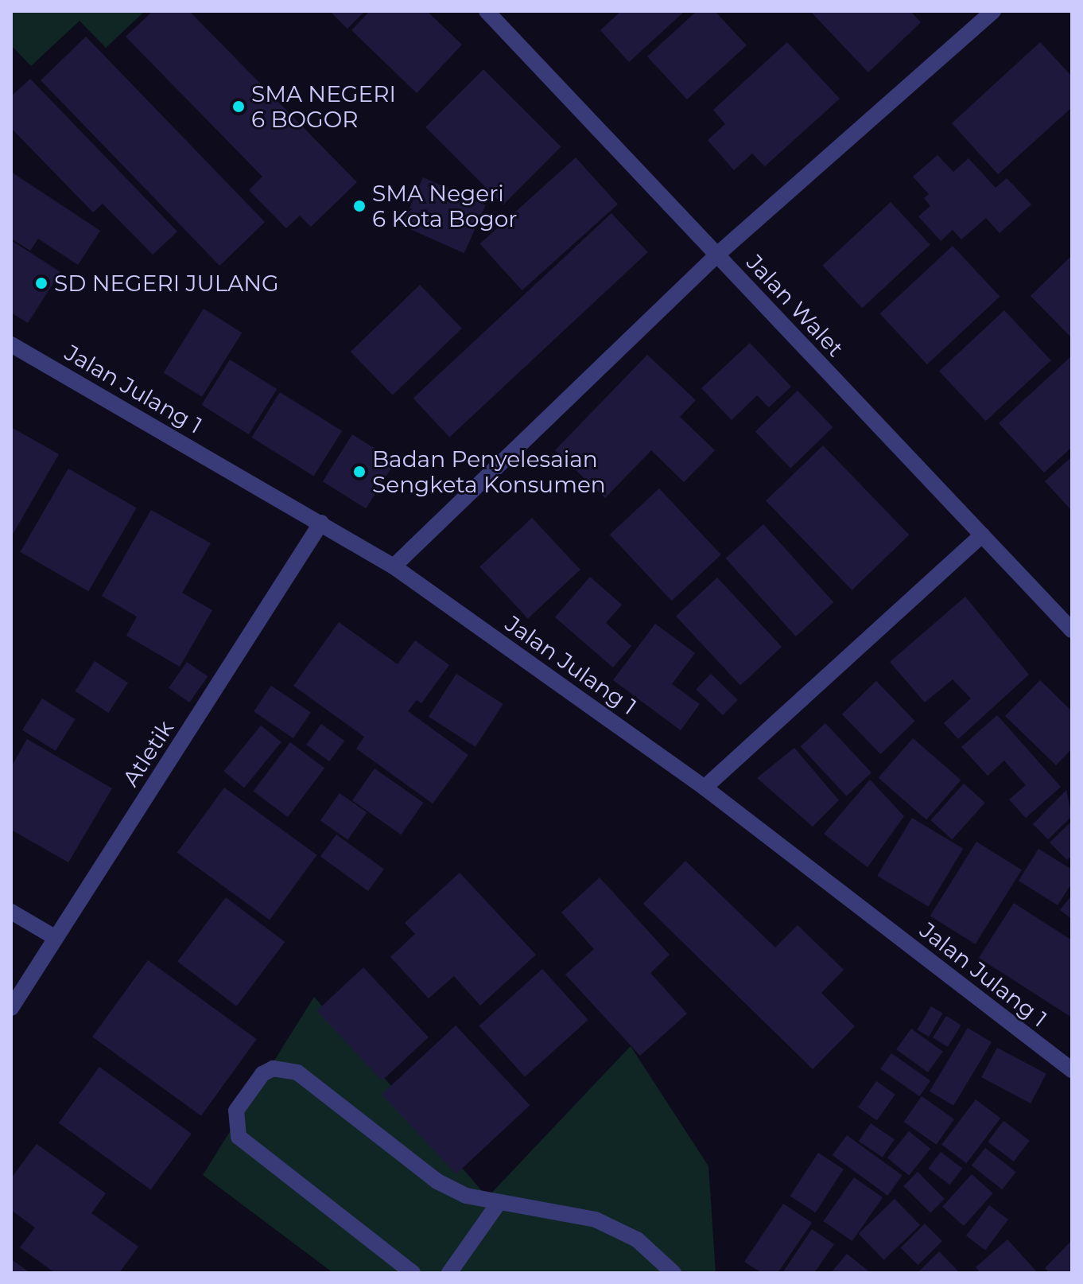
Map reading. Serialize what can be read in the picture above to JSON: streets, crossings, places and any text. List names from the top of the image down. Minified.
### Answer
{"streets":{"street":["Jalan Walet","Jalan Julang 1","Atletik"]},"crossings":[["Jalan Julang 1","Atletik"]],"places":["SMA NEGERI 6 BOGOR","SMA Negeri 6 Kota Bogor","SD NEGERI JULANG","Badan Penyelesaian Sengketa Konsumen"]}
